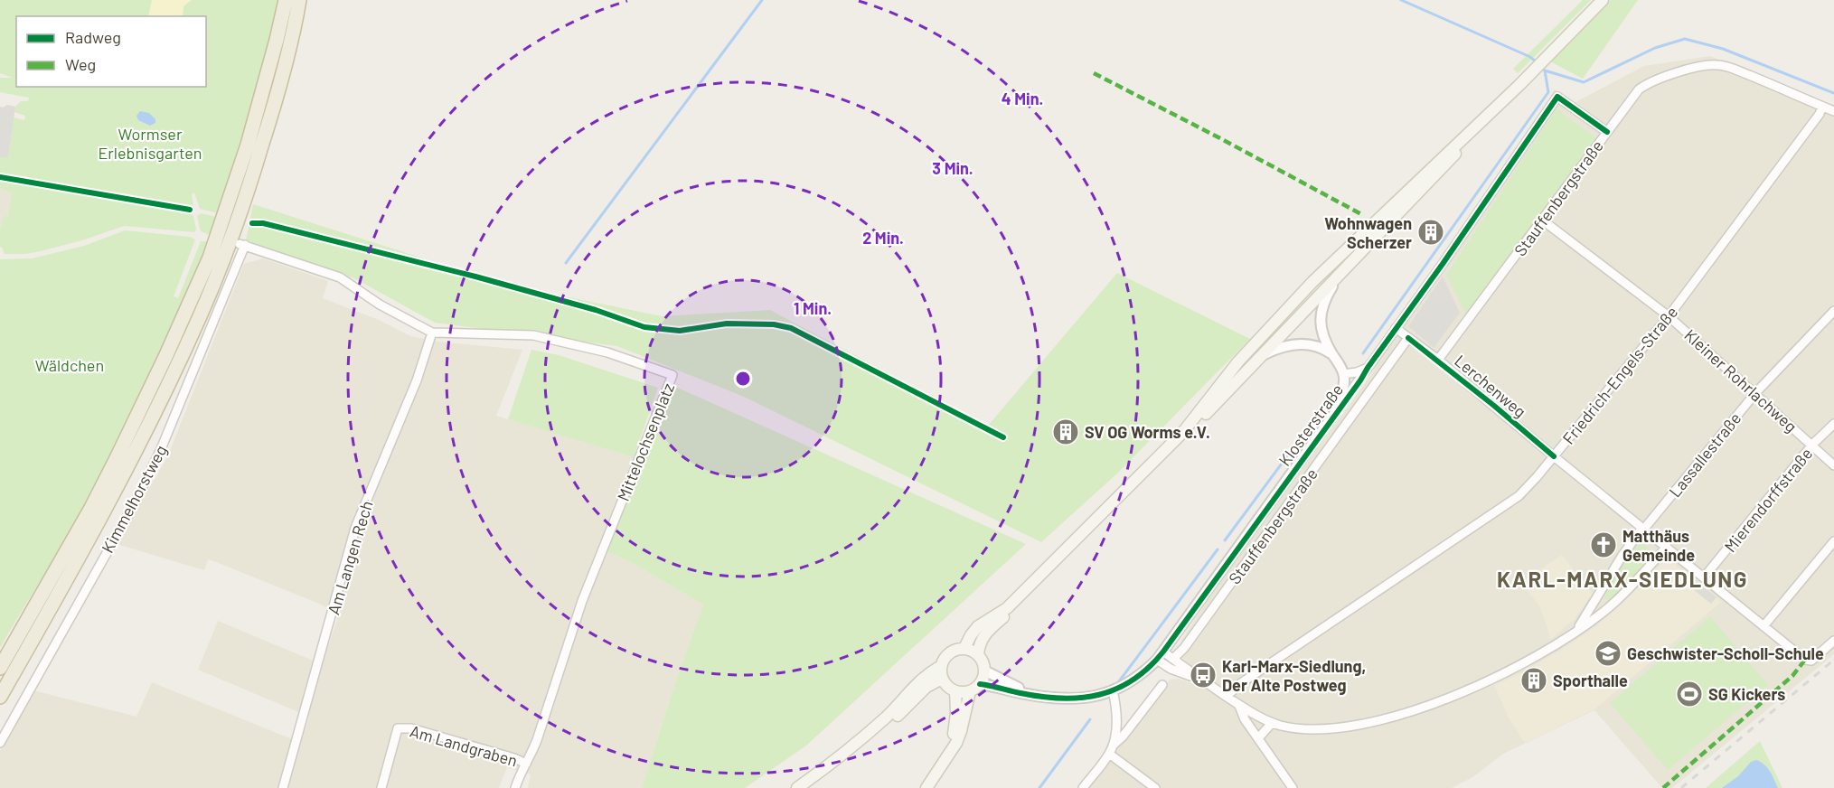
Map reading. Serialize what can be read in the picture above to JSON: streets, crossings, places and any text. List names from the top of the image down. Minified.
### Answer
{"streets":{"street":["Stauffenbergstraße","Friedrich-Engels-Straße","Kleiner Rohrlachweg","Lerchenweg","Klosterstraße","Mittelochsenplatz","Lassallestraße","Kimmelhorstweg","Mierendorffstraße","Am Langen Rech","Am Landgraben"]},"crossings":[["Stauffenbergstraße","Friedrich-Engels-Straße"],["Stauffenbergstraße","Kleiner Rohrlachweg"],["Stauffenbergstraße","Lerchenweg"],["Stauffenbergstraße","Klosterstraße"],["Friedrich-Engels-Straße","Kleiner Rohrlachweg"],["Friedrich-Engels-Straße","Lerchenweg"],["Kleiner Rohrlachweg","Lassallestraße"],["Kleiner Rohrlachweg","Mierendorffstraße"],["Lerchenweg","Klosterstraße"],["Lerchenweg","Lassallestraße"],["Lerchenweg","Mierendorffstraße"],["Mittelochsenplatz","Kimmelhorstweg"],["Mittelochsenplatz","Am Langen Rech"],["Mittelochsenplatz","Am Landgraben"]],"districts":["KARL-MARX-SIEDLUNG"],"parks":["Wormser Erlebnisgarten","Wäldchen"],"places":{"building":["Wohnwagen Scherzer","SV OG Worms e.V.","Sporthalle"],"church":["Matthäus Gemeinde"],"school or university":["Geschwister-Scholl-Schule"],"bus stop":["Karl-Marx-Siedlung, Der Alte Postweg"],"sports":["SG Kickers"]},"legend":["Radweg","Weg"],"rings":["4 Min.","3 Min.","2 Min.","1 Min."]}
